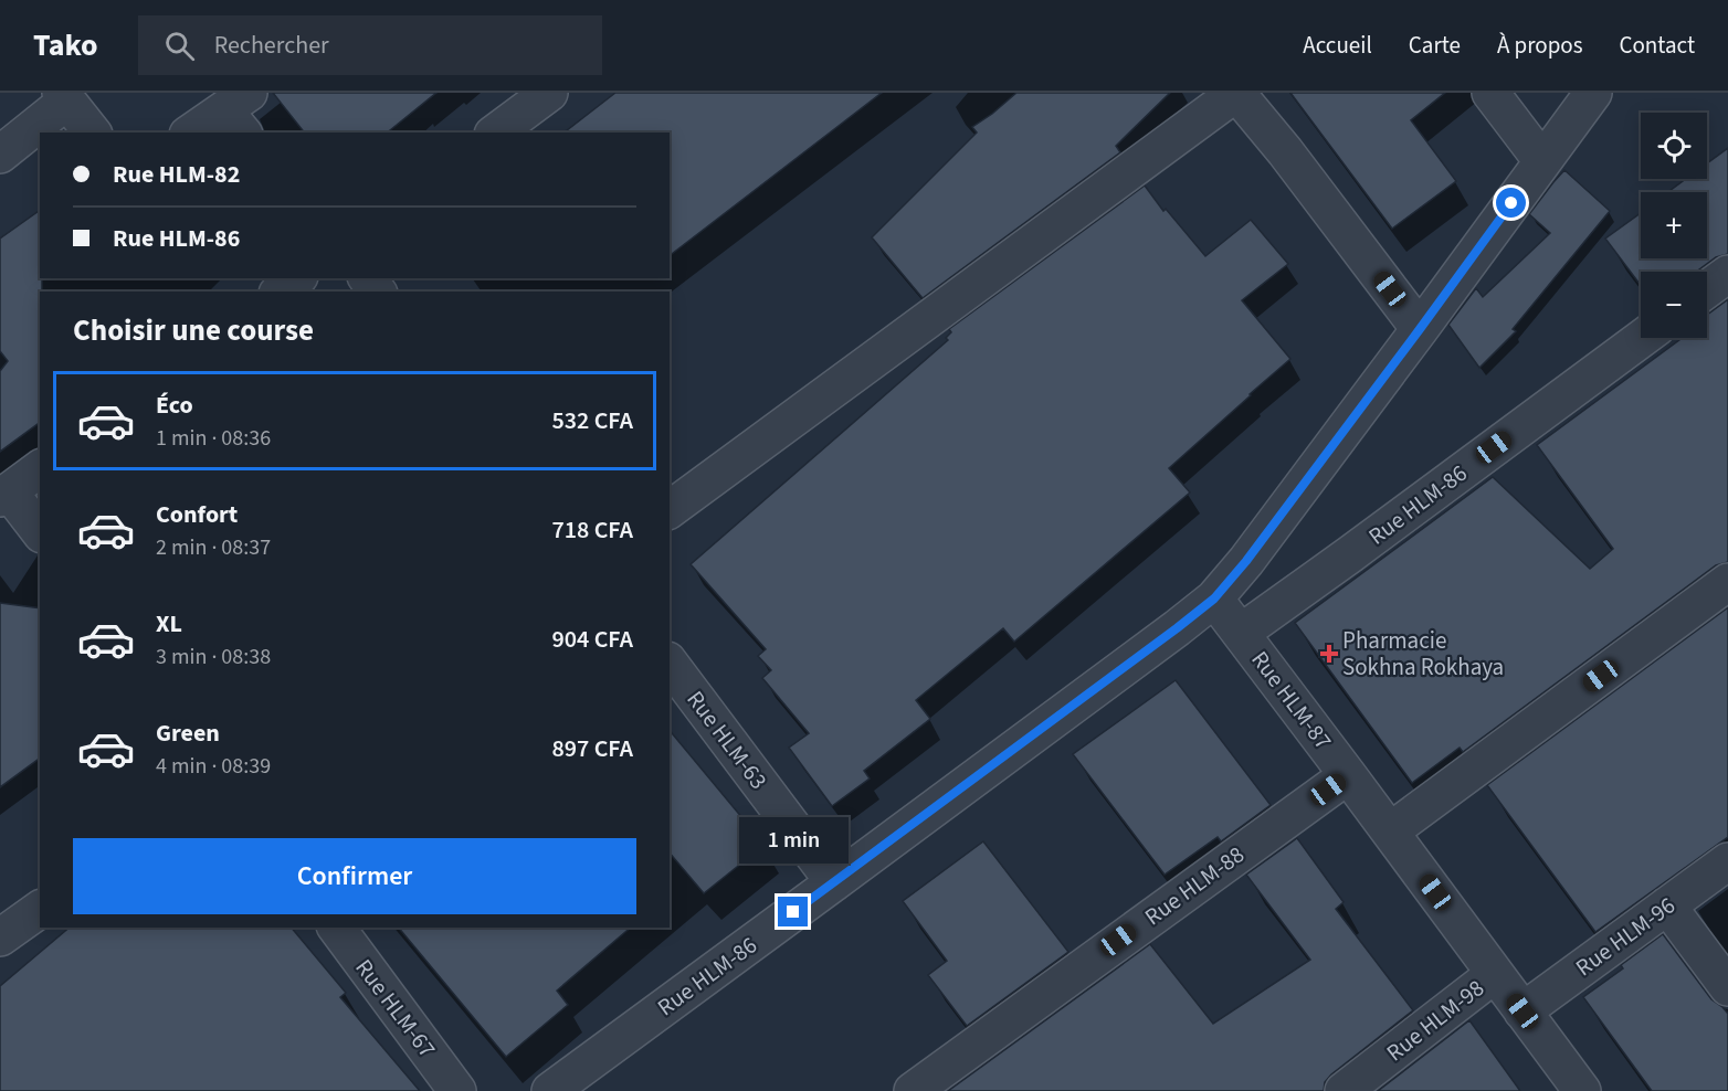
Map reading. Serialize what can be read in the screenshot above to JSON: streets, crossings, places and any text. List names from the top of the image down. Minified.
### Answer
{"streets":{"street":["Rue HLM-86","Rue HLM-87","Rue HLM-63","Rue HLM-88","Rue HLM-96","Rue HLM-67","Rue HLM-98"]},"crossings":[["Rue HLM-86","Rue HLM-87"],["Rue HLM-86","Rue HLM-63"],["Rue HLM-87","Rue HLM-88"],["Rue HLM-87","Rue HLM-96"],["Rue HLM-87","Rue HLM-98"]],"places":{"health":["Pharmacie Sokhna Rokhaya"]},"page":{"header":"Tako","search":"Rechercher","nav":["Accueil","Carte","À propos","Contact"],"map_buttons":["+","−"],"banner":["Rue HLM-82","Rue HLM-86"],"heading":"Choisir une course","list":[{"name":"Éco","note":"1 min · 08:36","value":"532 CFA"},{"name":"Confort","note":"2 min · 08:37","value":"718 CFA"},{"name":"XL","note":"3 min · 08:38","value":"904 CFA"},{"name":"Green","note":"4 min · 08:39","value":"897 CFA"}],"bubble":"1 min","buttons":"Confirmer"}}
